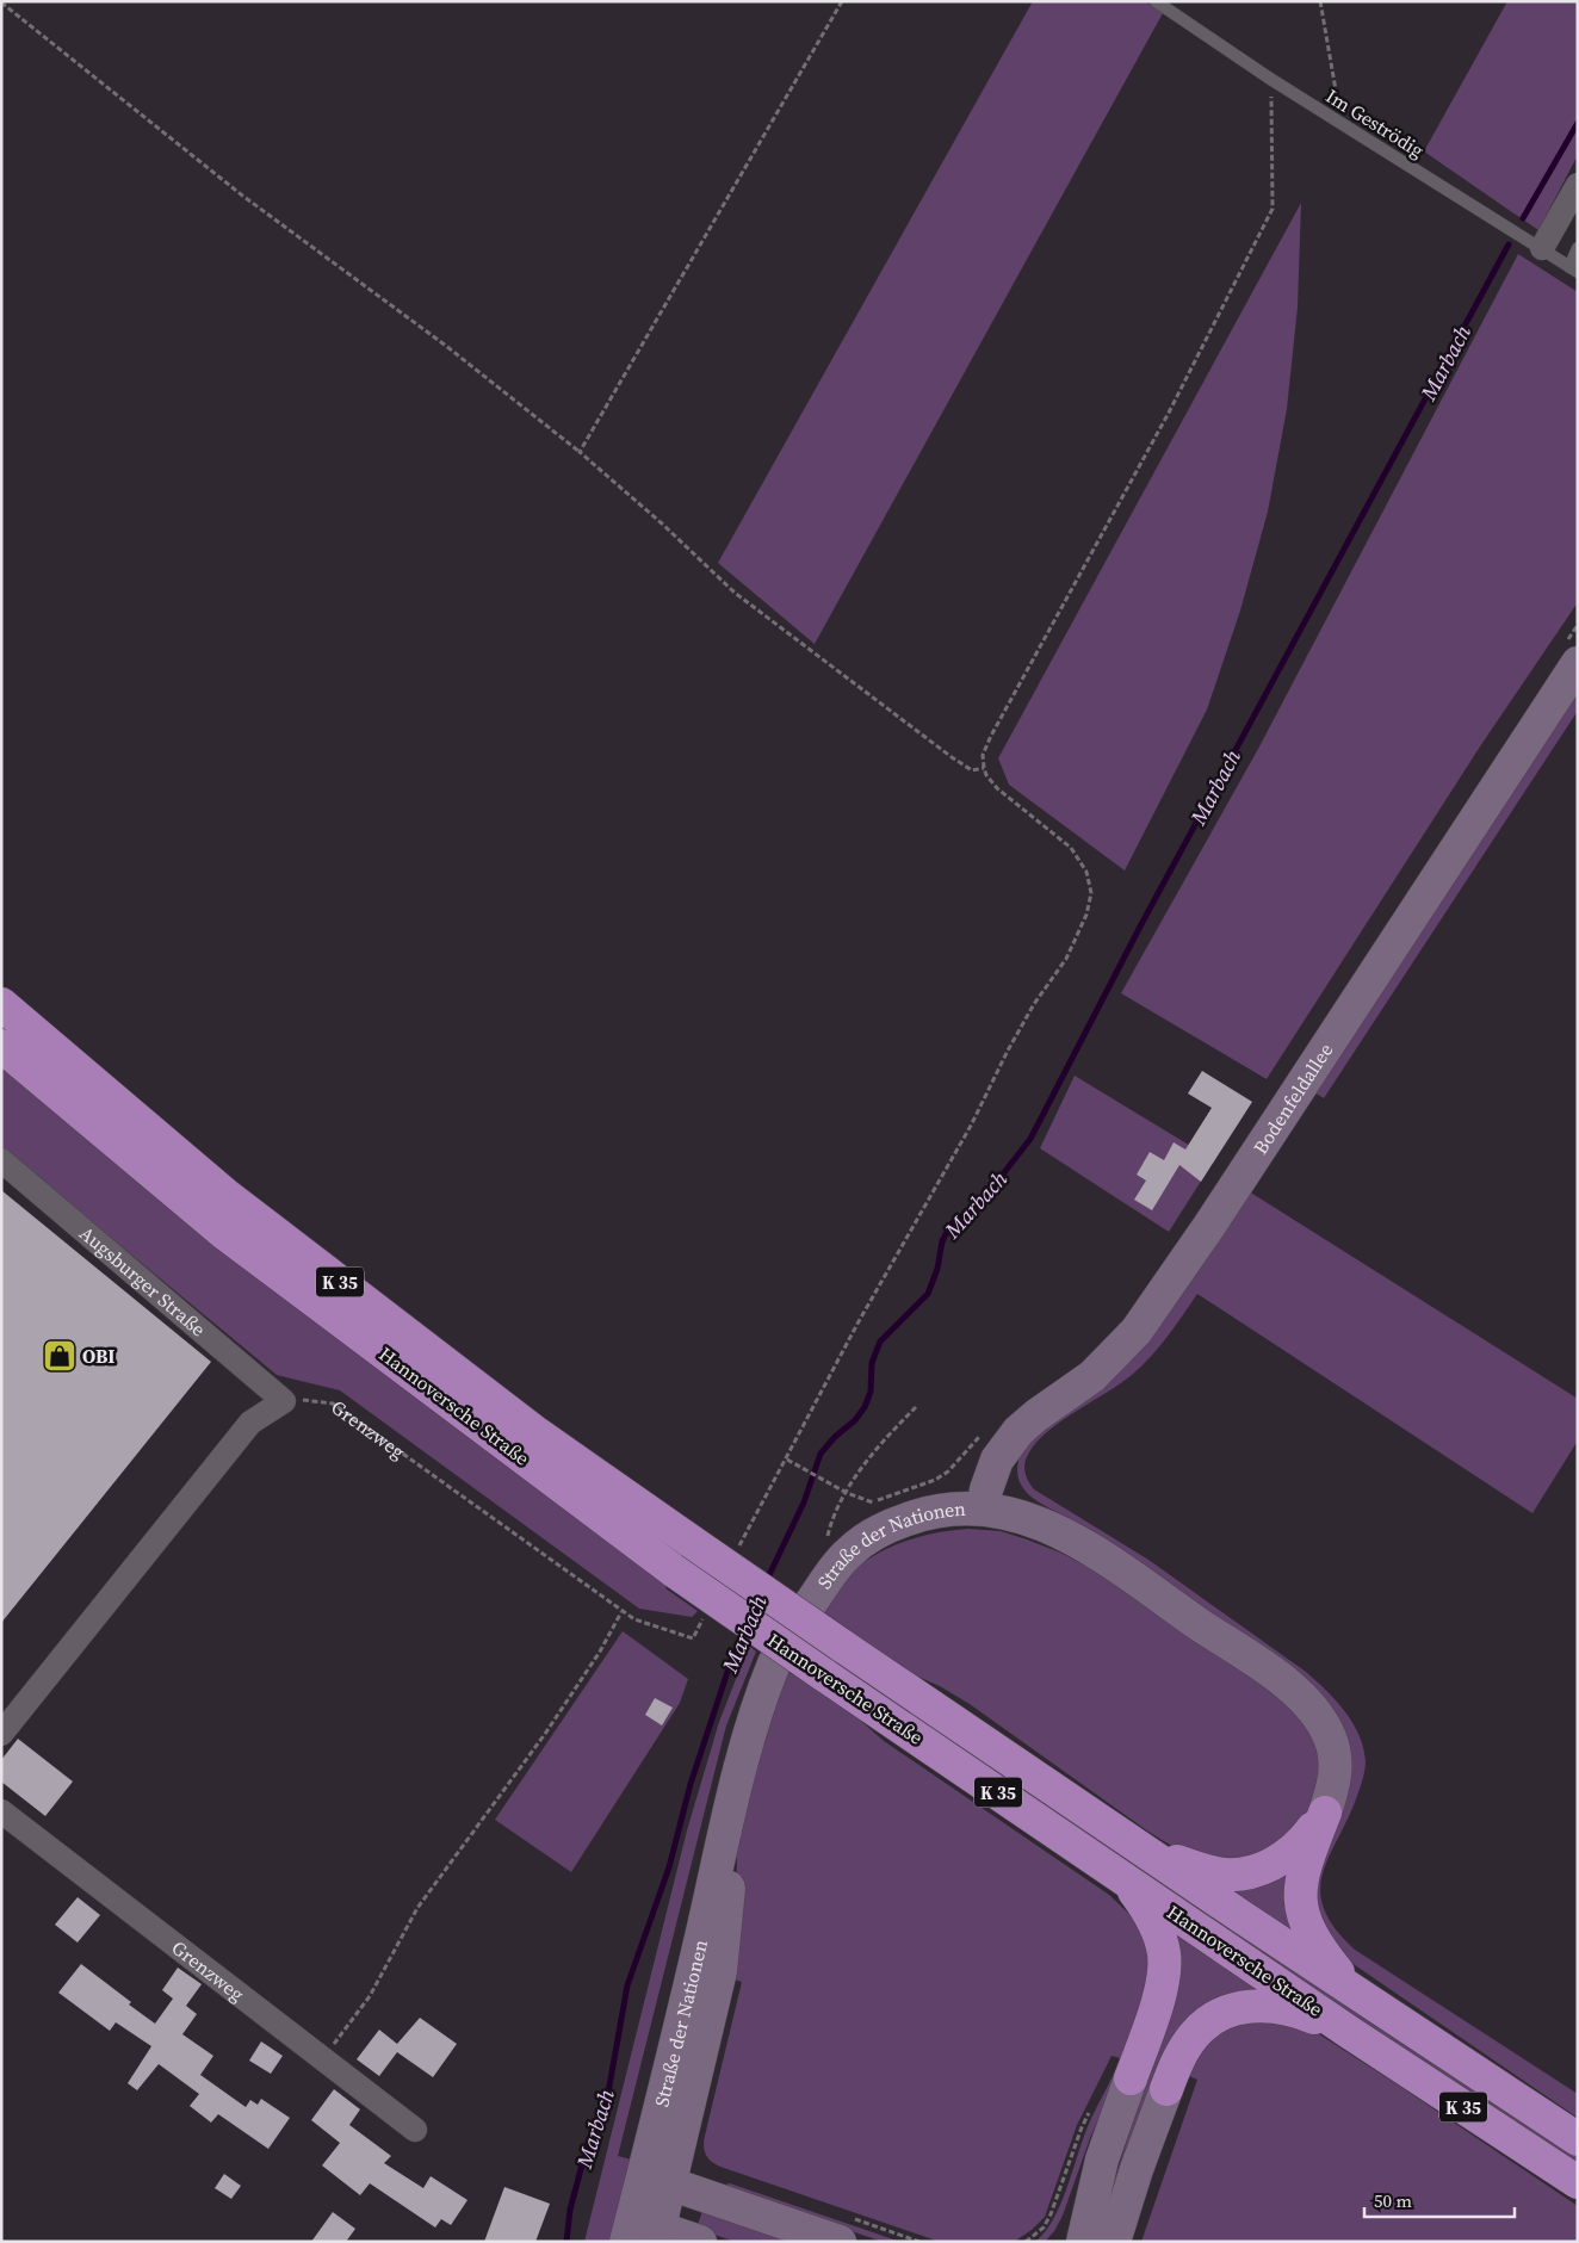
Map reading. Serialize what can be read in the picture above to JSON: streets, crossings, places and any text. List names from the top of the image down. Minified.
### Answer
{"streets":{"highway":["K 35","Hannoversche Straße"],"main road":["Bodenfeldallee","Straße der Nationen"],"street":["Augsburger Straße","Grenzweg"],"lane":["Im Geströdig"]},"crossings":[["Bodenfeldallee","Straße der Nationen"],["Augsburger Straße","Grenzweg"]],"water":["Marbach"],"places":{"shop":["OBI"]},"scale_bar":"50 m"}
